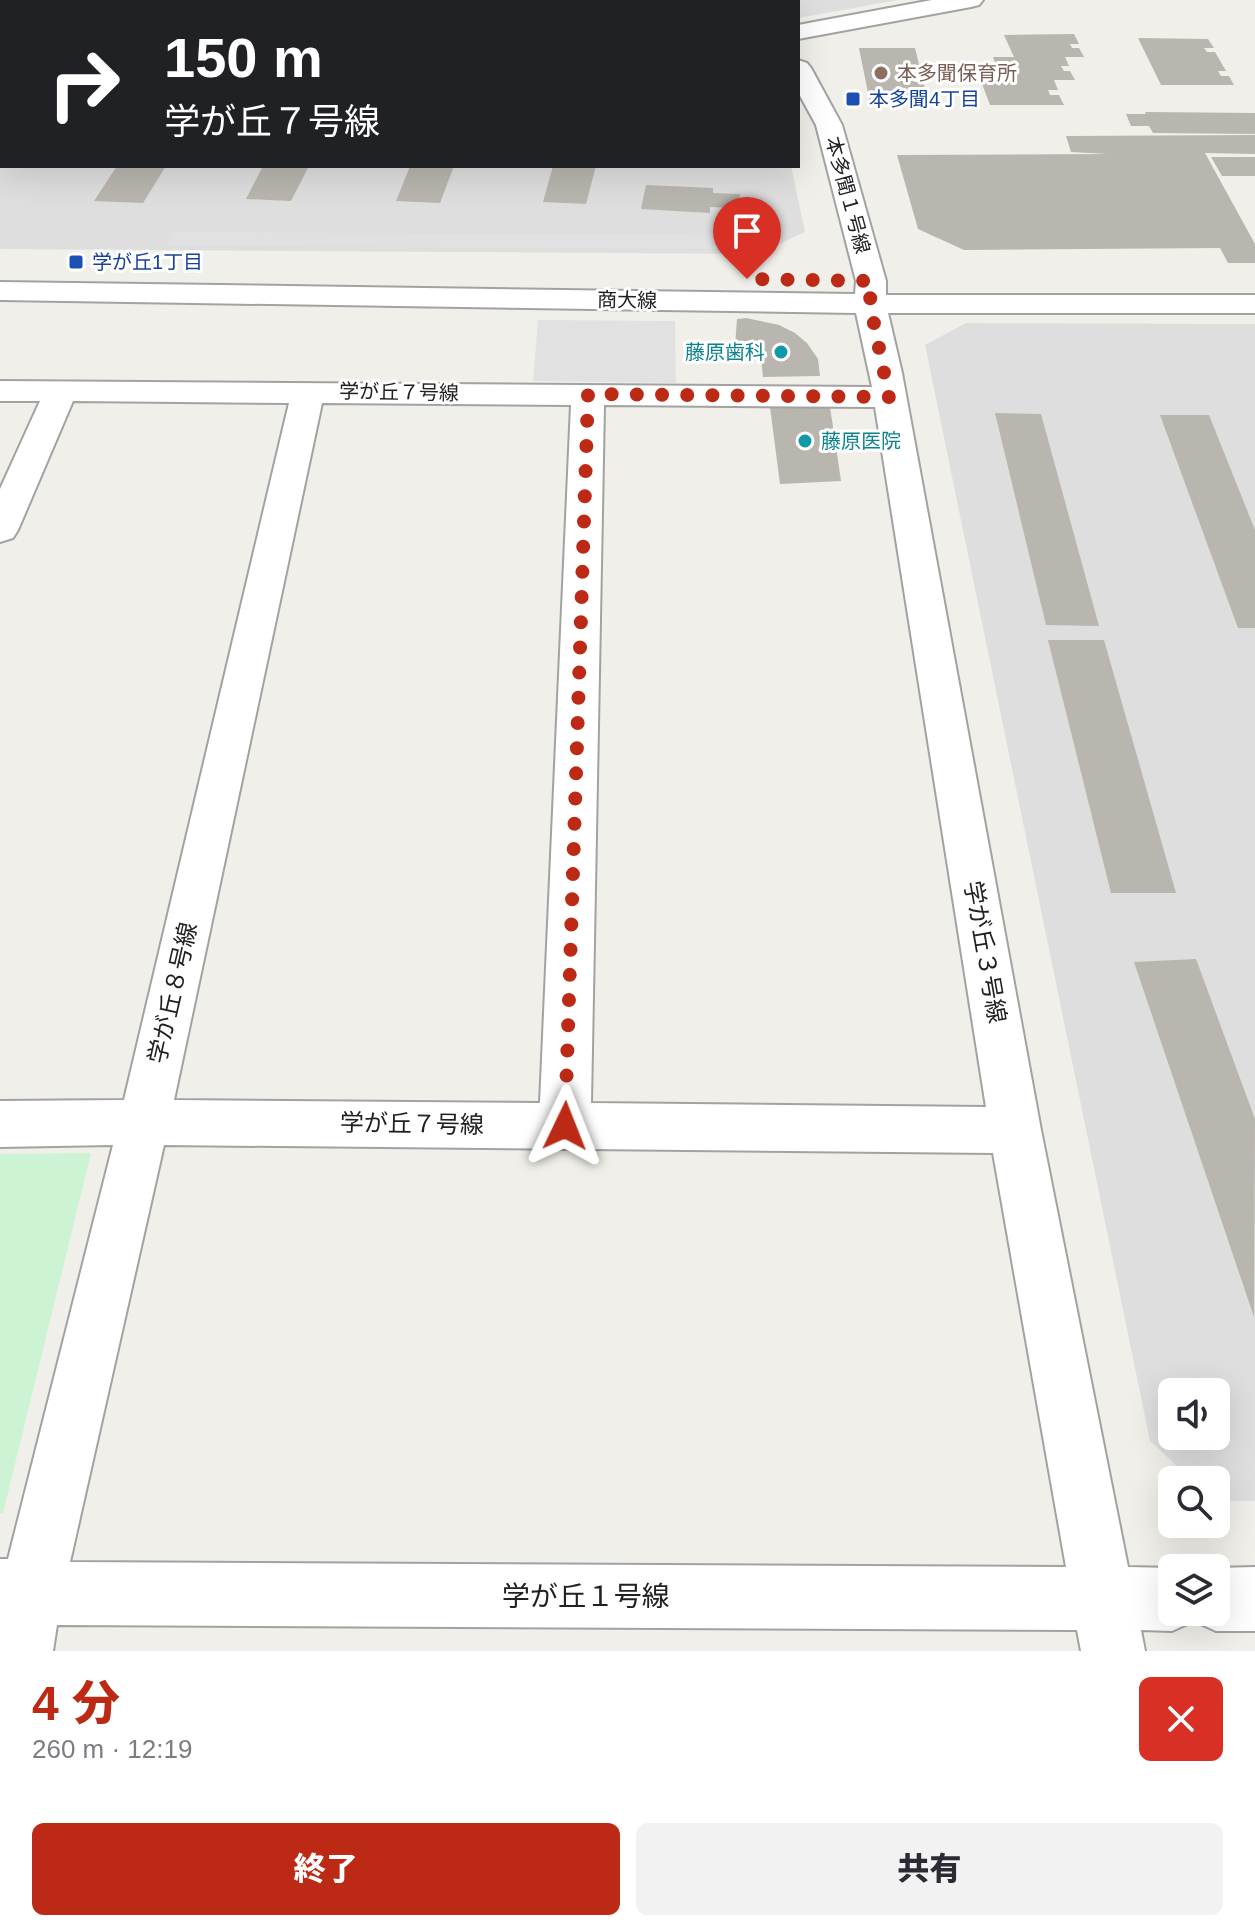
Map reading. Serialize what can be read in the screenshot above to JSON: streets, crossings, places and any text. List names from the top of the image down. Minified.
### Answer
{"streets":{"street":["本多聞１号線","商大線","学が丘７号線","学が丘３号線","学が丘８号線","学が丘１号線"]},"crossings":[["本多聞１号線","商大線"],["本多聞１号線","学が丘３号線"],["商大線","学が丘３号線"],["学が丘７号線","学が丘３号線"],["学が丘７号線","学が丘８号線"],["学が丘３号線","学が丘１号線"],["学が丘８号線","学が丘１号線"]],"places":{"other":["本多聞保育所","藤原歯科","藤原医院"],"transit":["本多聞4丁目","学が丘1丁目"]},"page":{"turn":["150 m","学が丘７号線"],"heading":["4 分","260 m · 12:19"],"buttons":["終了","共有"]}}
